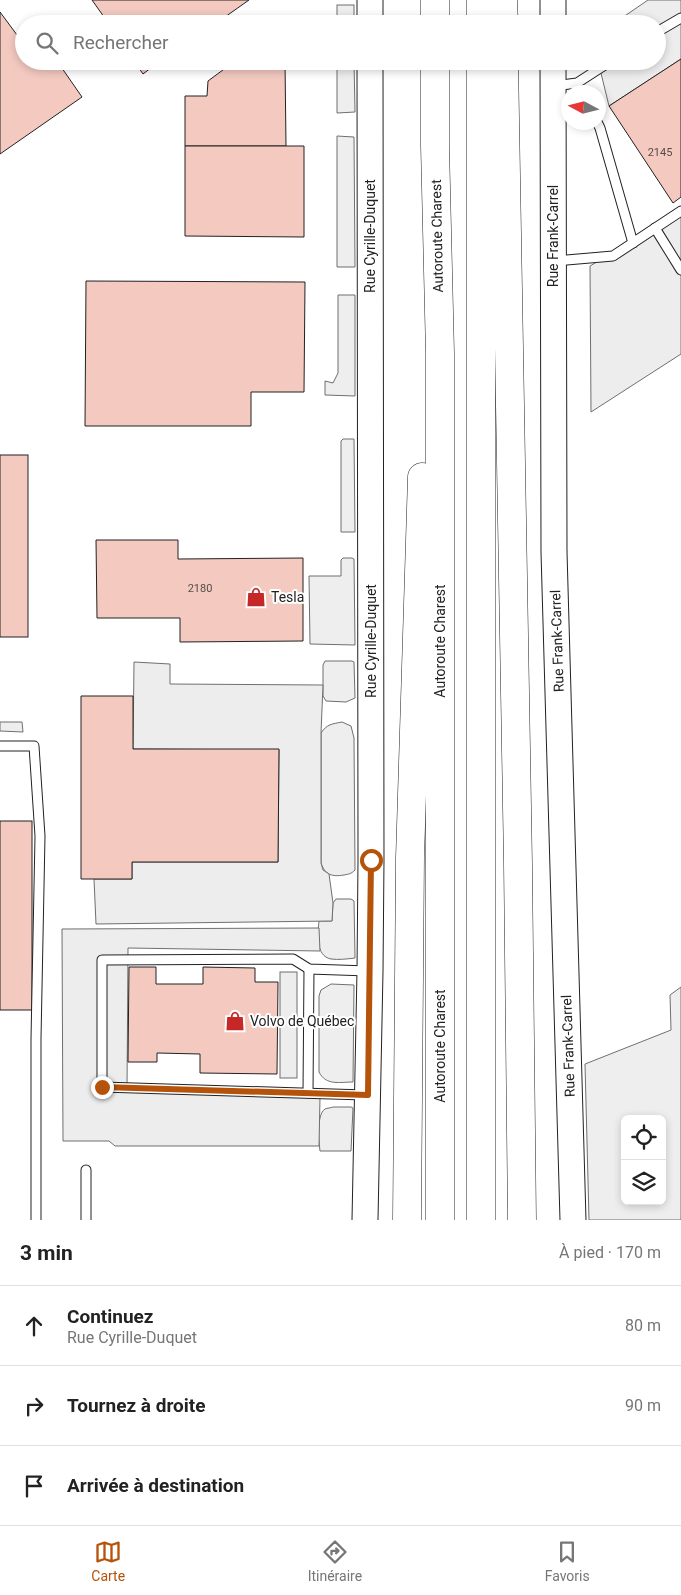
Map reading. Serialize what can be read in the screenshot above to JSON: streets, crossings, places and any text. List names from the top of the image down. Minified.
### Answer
{"streets":{"highway":["Autoroute Charest"],"street":["Rue Cyrille-Duquet","Rue Frank-Carrel"]},"places":{"shop":["Tesla","Volvo de Québec"]},"house_numbers":["2145","2180"],"north":"left","page":{"search":"Rechercher","heading":["3 min","À pied · 170 m"],"list":[["Continuez","Rue Cyrille-Duquet","80 m"],["Tournez à droite","90 m"],"Arrivée à destination"],"nav":["Carte","Itinéraire","Favoris"]}}
